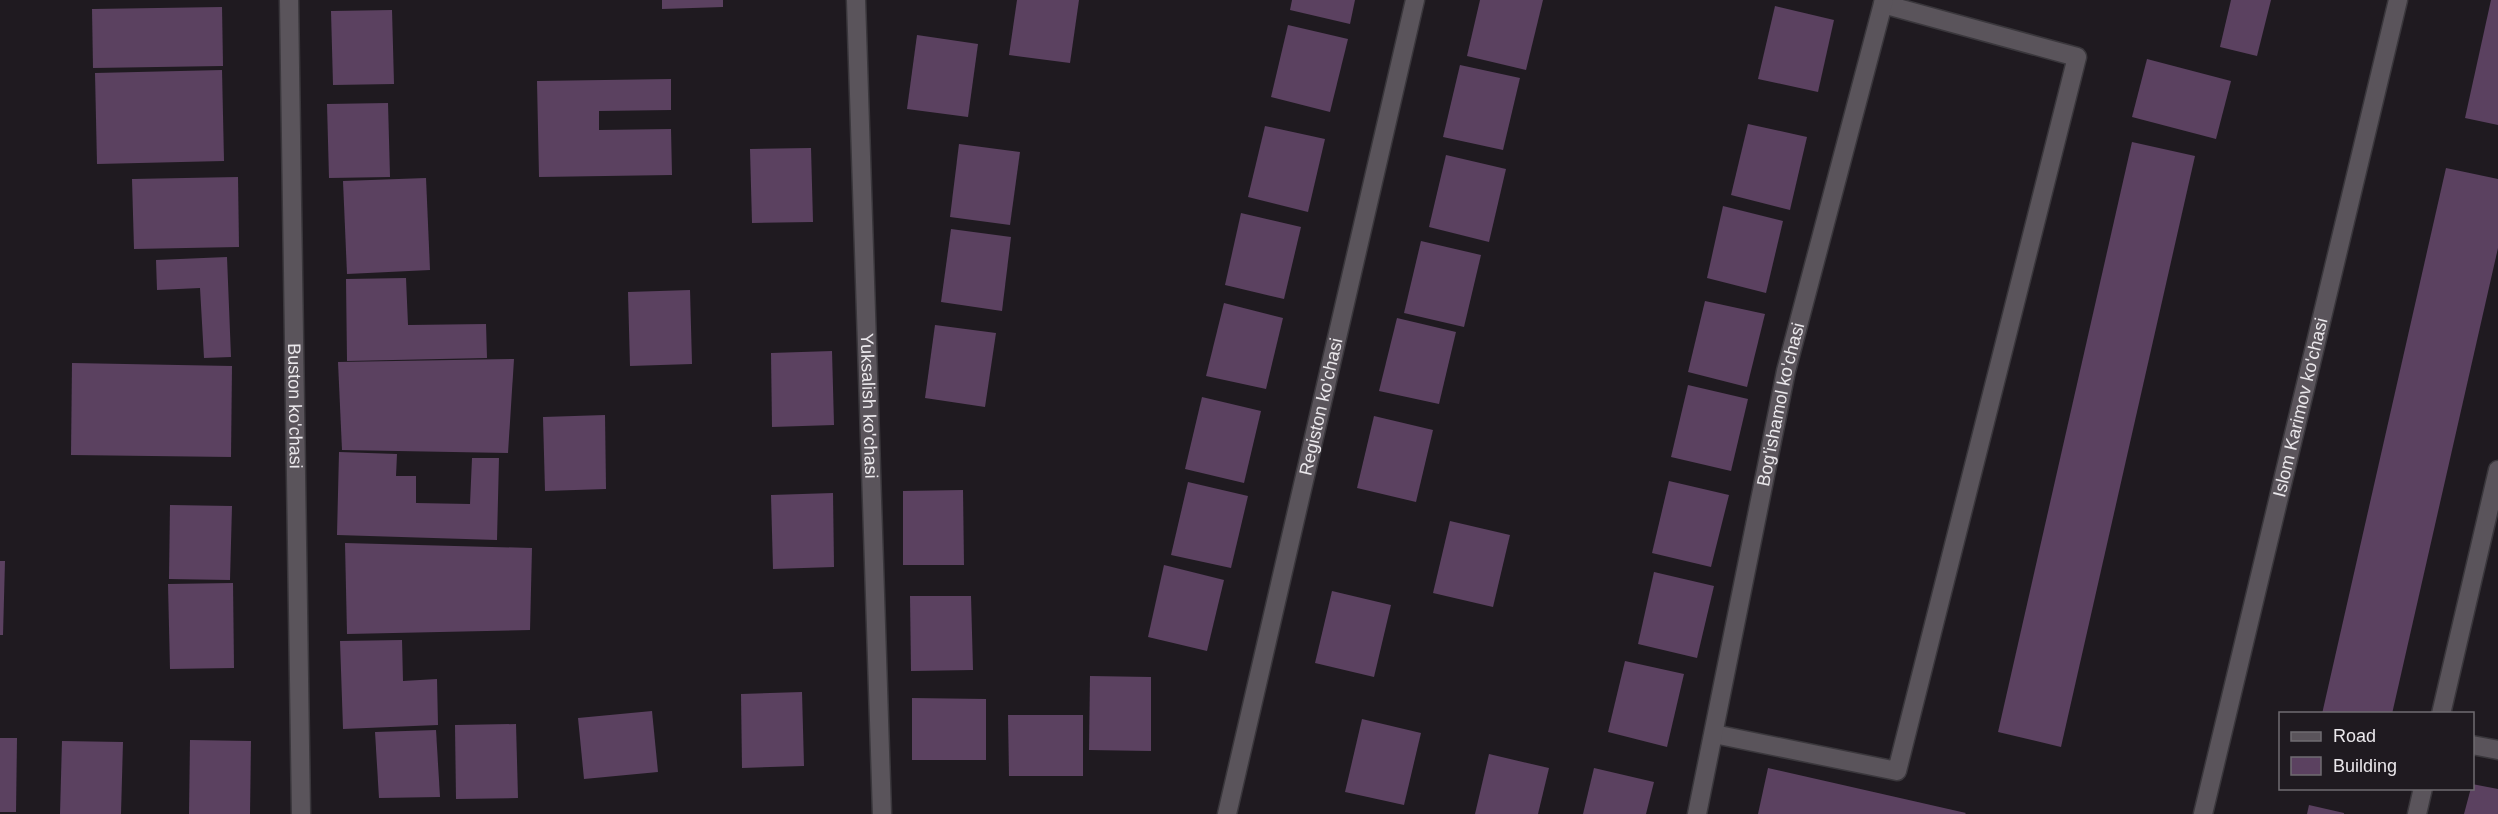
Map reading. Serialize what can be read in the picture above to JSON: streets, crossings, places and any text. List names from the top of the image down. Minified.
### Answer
{"streets":{"street":["Bog'ishamol ko'chasi","Buston ko'chasi","Yuksalish ko'chasi","Registon ko'chasi","Islom Karimov ko'chasi"]},"legend":["Road","Building"]}
